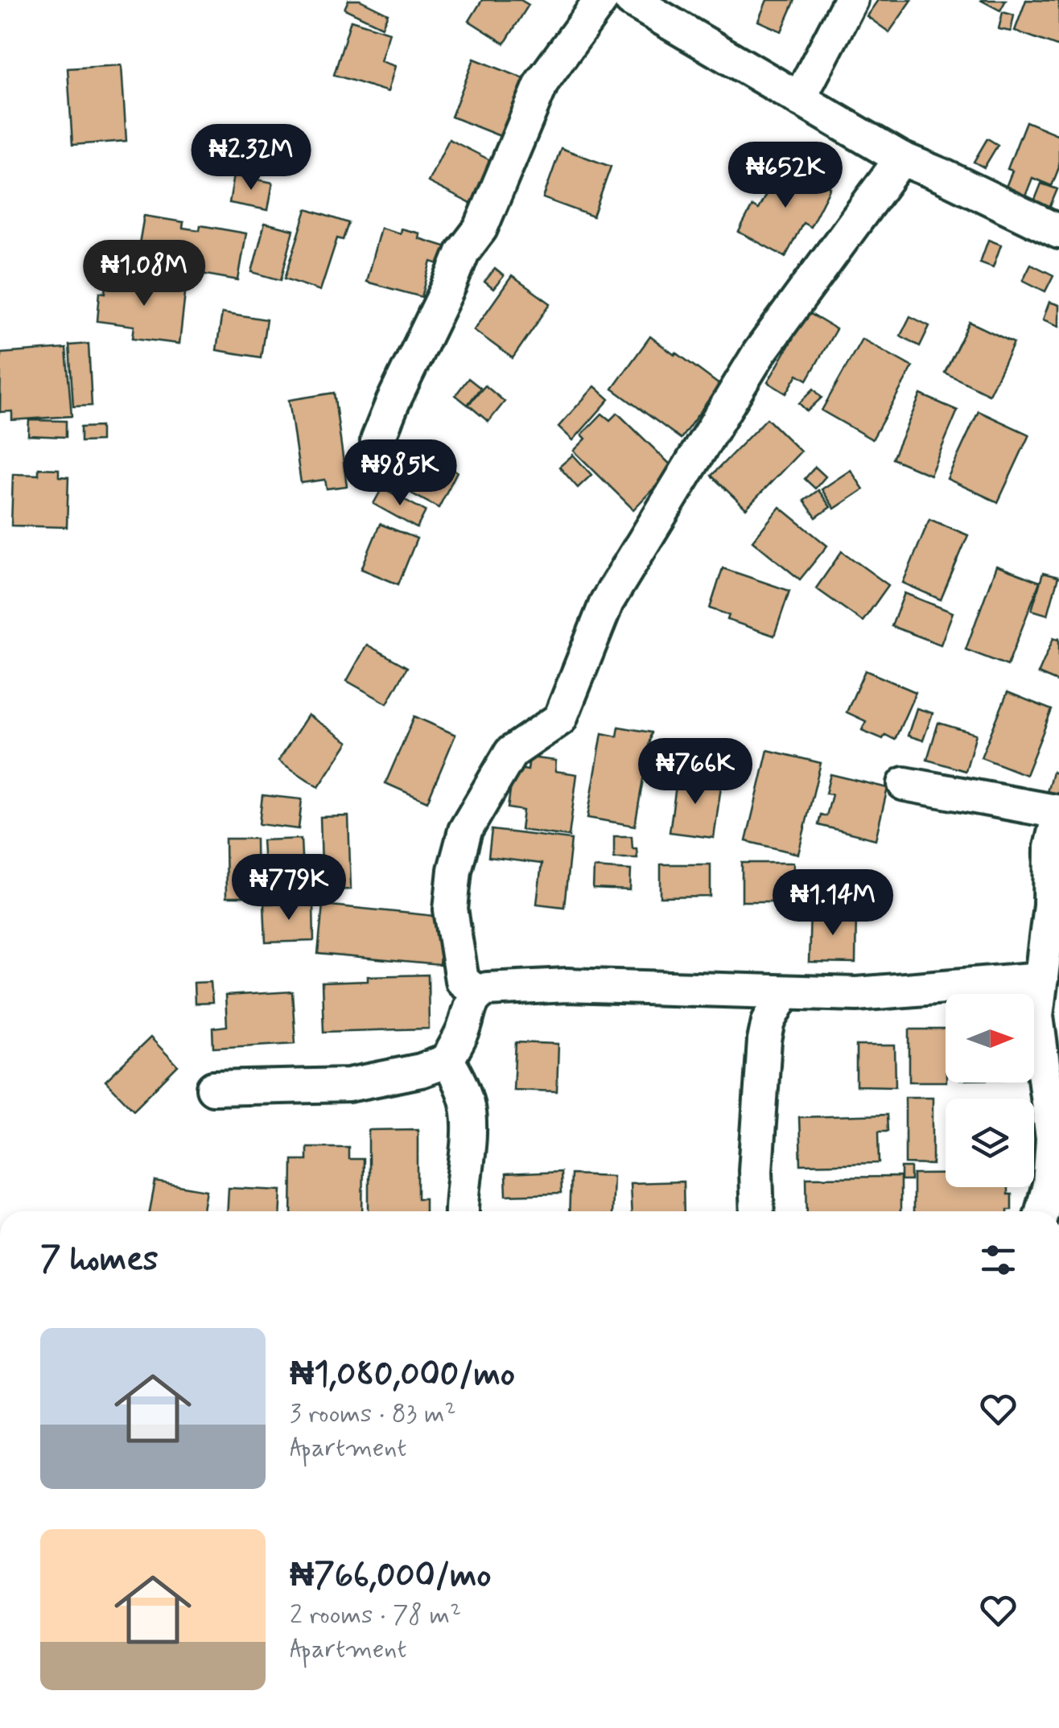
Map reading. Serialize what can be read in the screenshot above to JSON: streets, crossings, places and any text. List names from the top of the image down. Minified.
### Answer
{"north":"right","page":{"price":["₦2.32M","₦652K","₦1.08M","₦985K","₦766K","₦779K","₦1.14M"],"heading":"7 homes","list":[{"name":"₦1,080,000/mo","note":"3 rooms · 83 m² · Apartment"},{"name":"₦766,000/mo","note":"2 rooms · 78 m² · Apartment"}]}}
